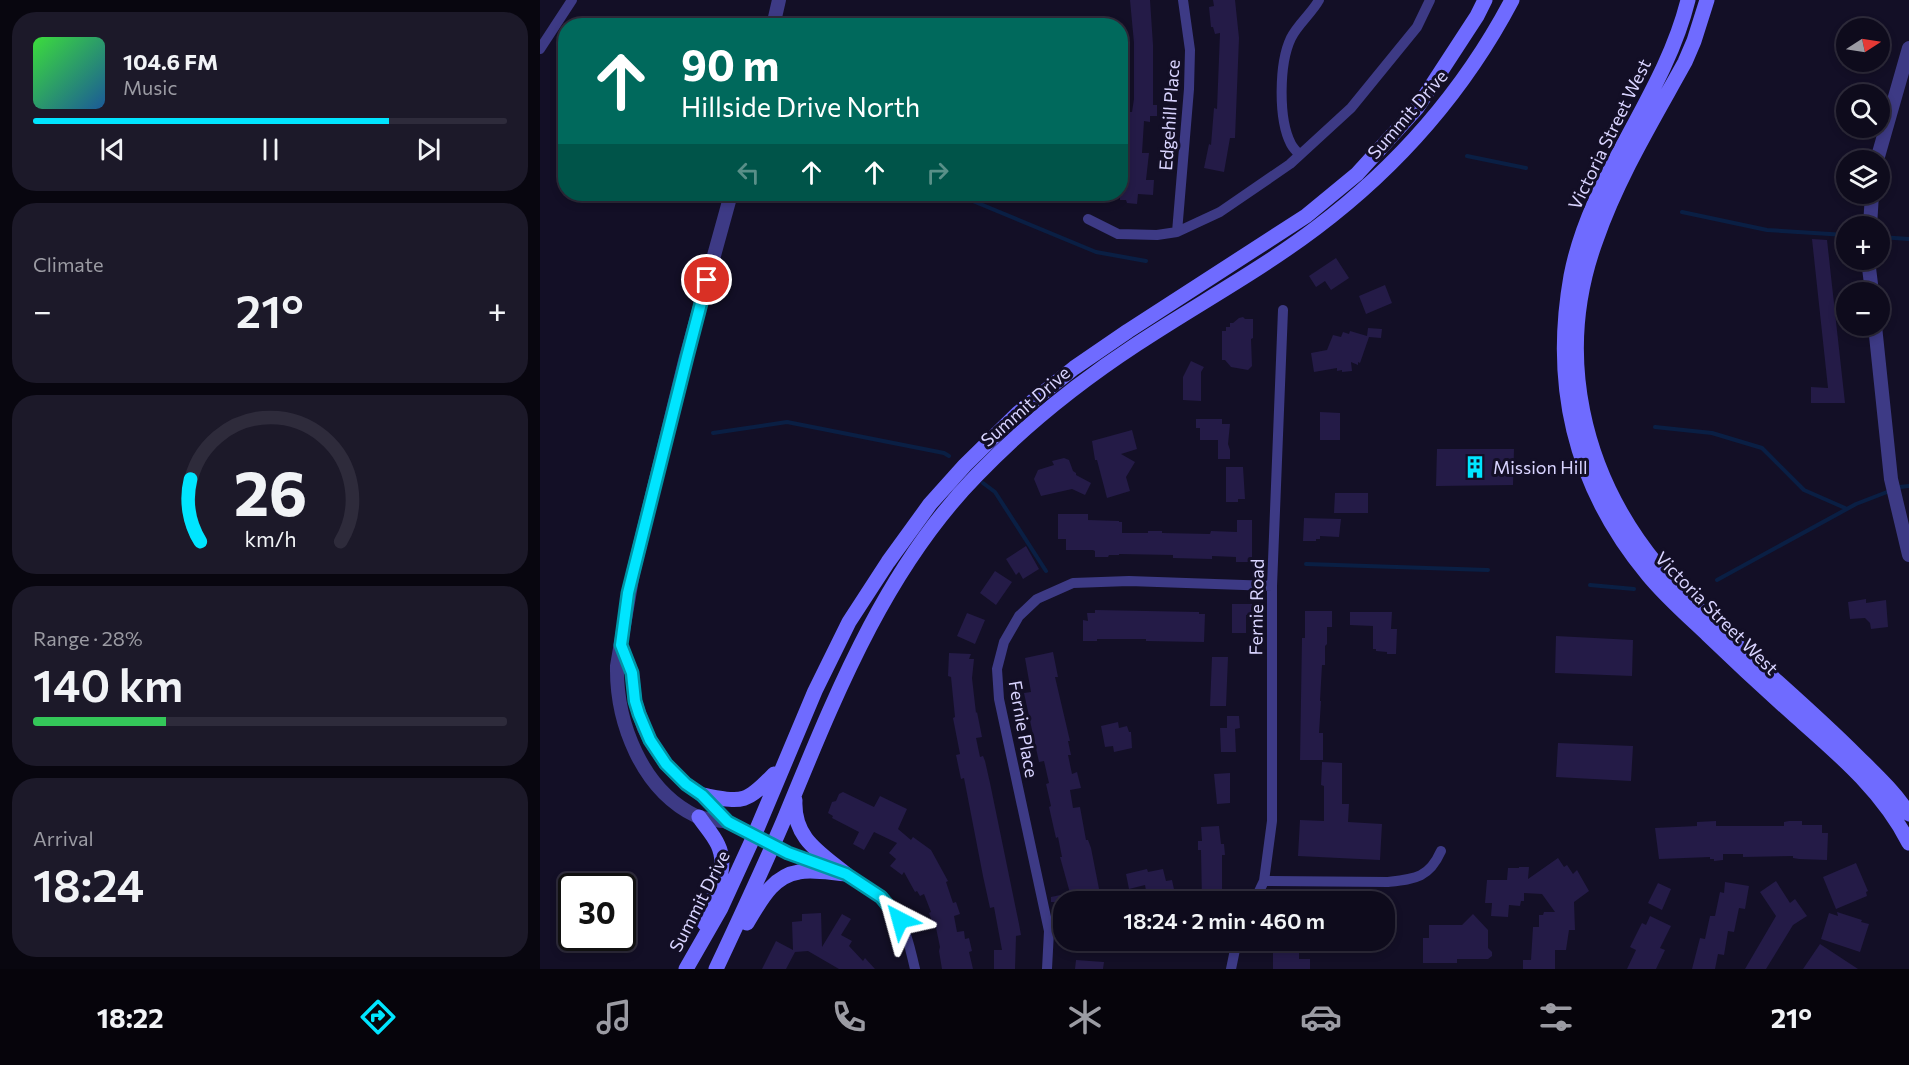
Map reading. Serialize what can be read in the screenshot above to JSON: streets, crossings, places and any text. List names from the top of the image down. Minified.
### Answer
{"streets":{"main road":["Summit Drive","Victoria Street West"],"street":["Edgehill Place","Fernie Road","Fernie Place"]},"crossings":[["Fernie Road","Fernie Place"]],"places":{"building":["Mission Hill"]},"north":"right","page":{"map_buttons":["+","−"],"turn":["90 m","Hillside Drive North"],"song":["104.6 FM","Music"],"tile":["Climate",["Range · 28%","140 km"],["Arrival","18:24"]],"heat":["−","21°","+"],"limit":"30","trip":"18:24 · 2 min · 460 m","tabs":["18:22","21°"],"gauge":["26","km/h"]}}
